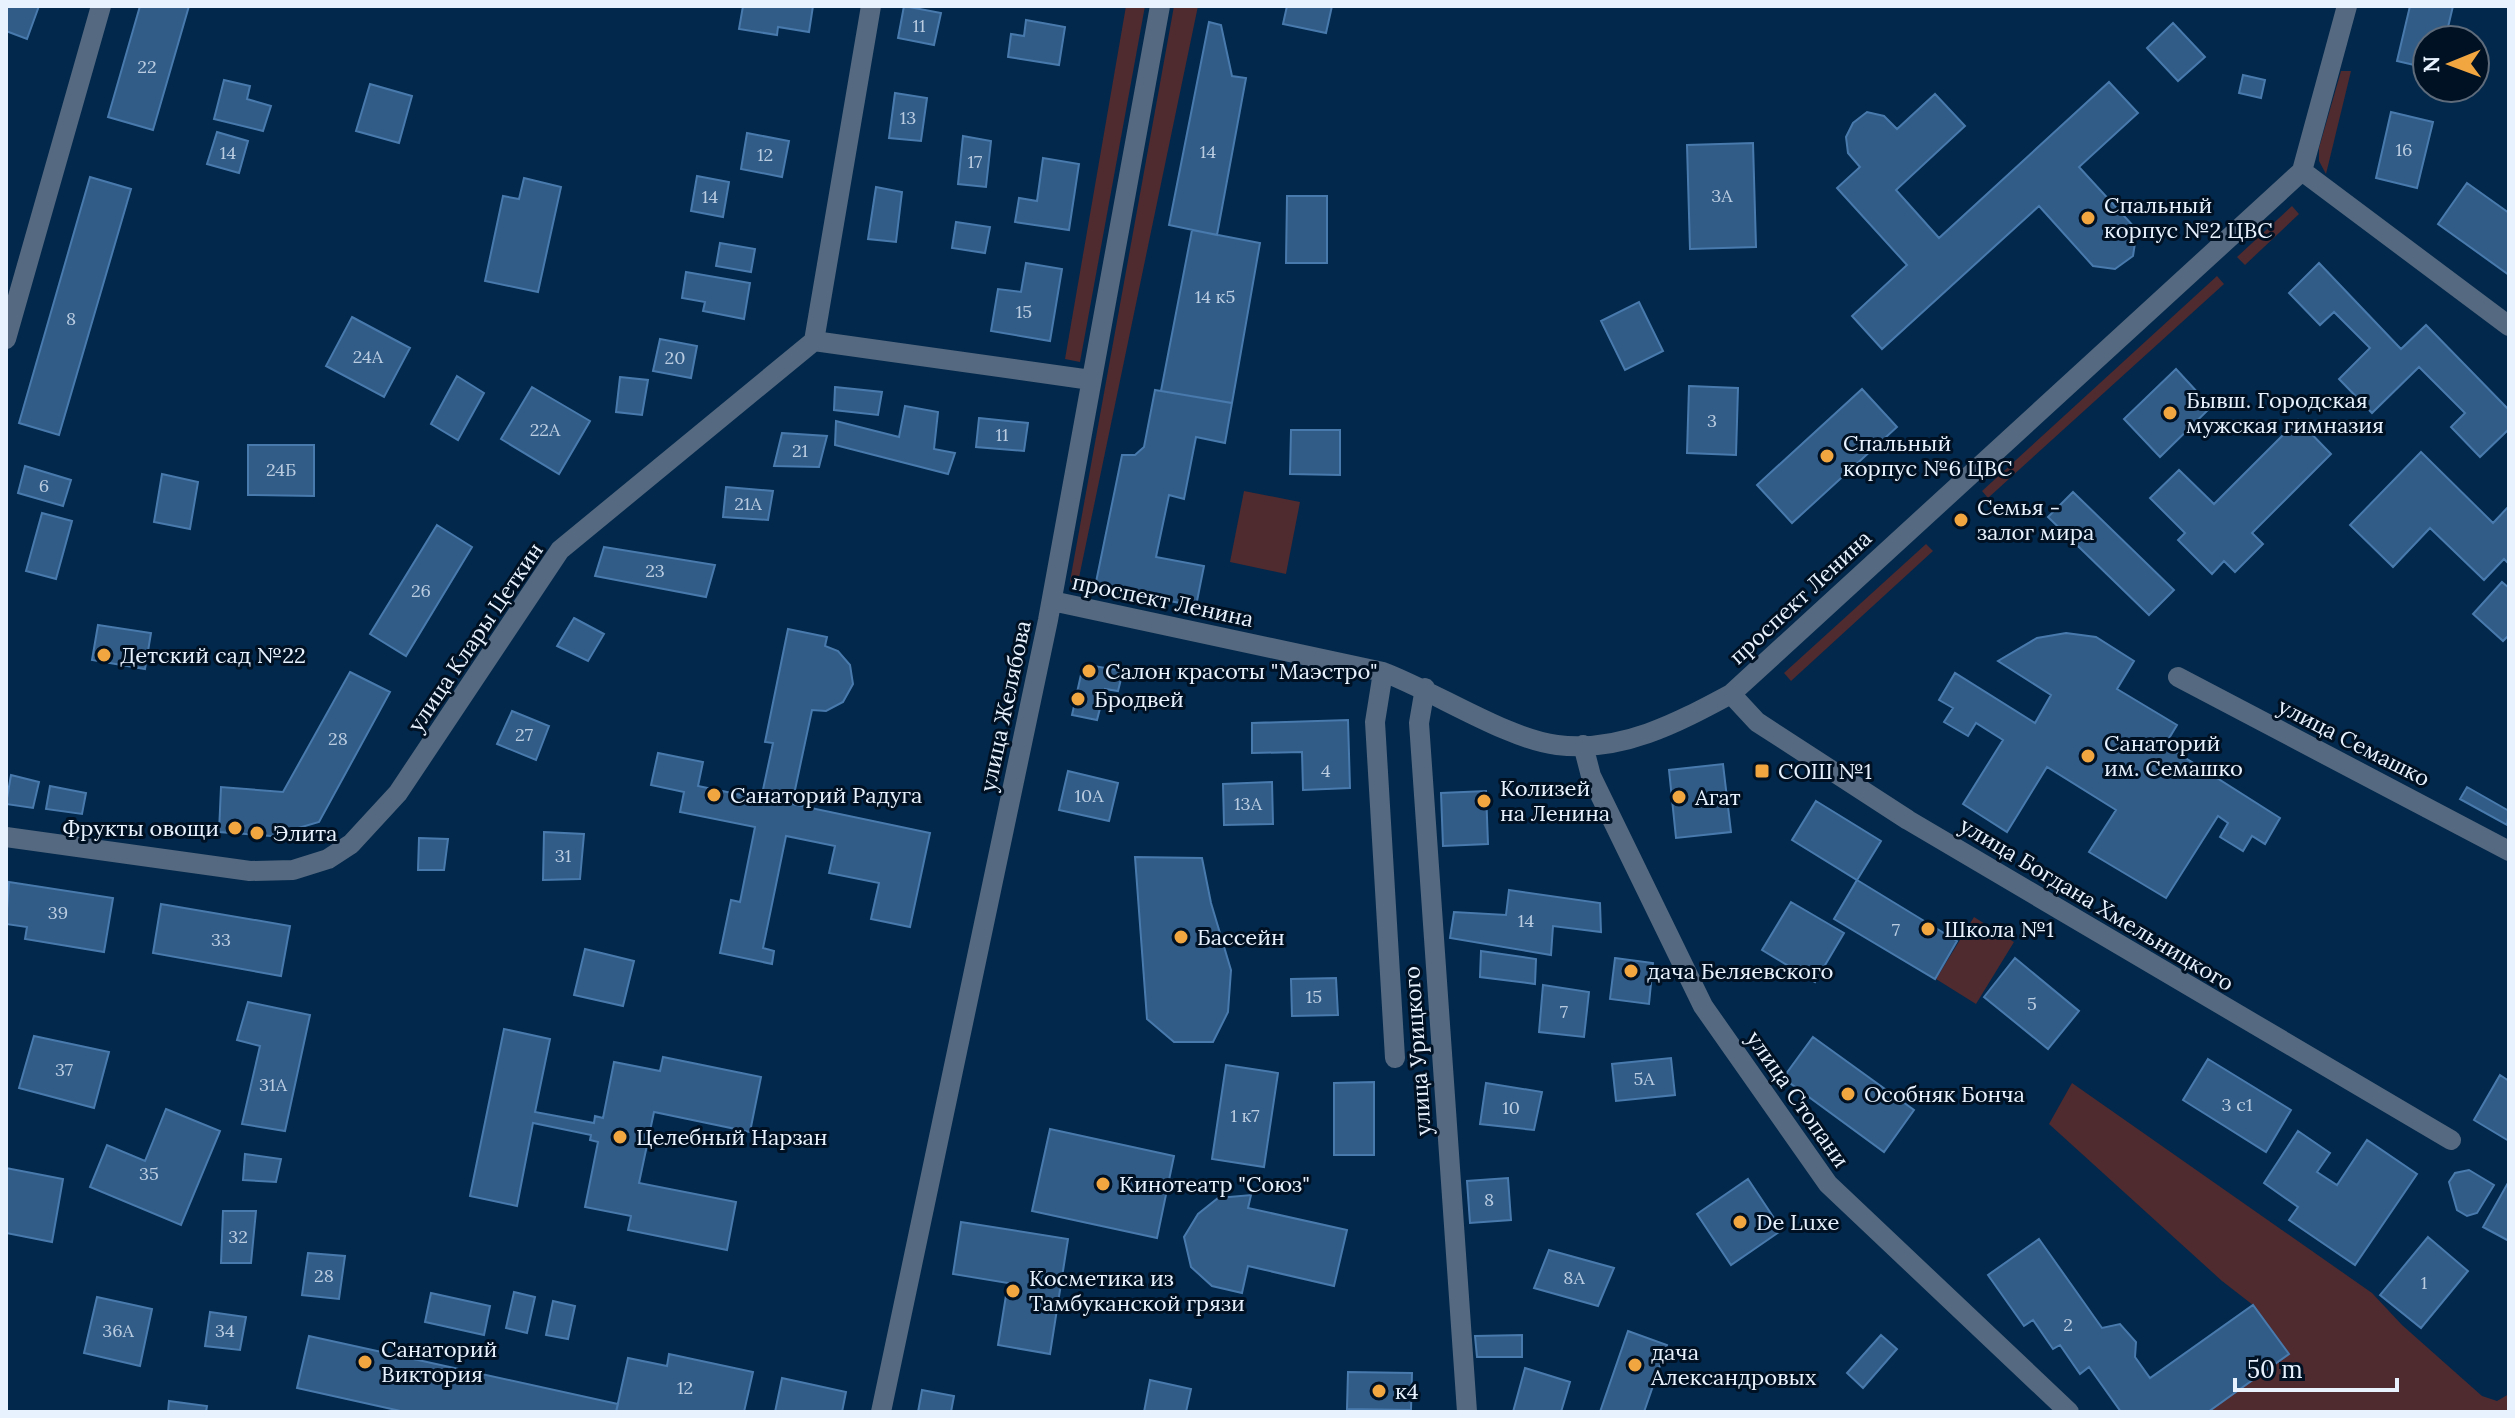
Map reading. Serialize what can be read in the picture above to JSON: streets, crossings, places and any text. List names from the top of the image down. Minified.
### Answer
{"streets":{"street":["проспект Ленина","улица Клары Цеткин","улица Желябова","улица Семашко","улица Богдана Хмельницкого","улица Урицкого","улица Стопани"]},"crossings":[["проспект Ленина","улица Желябова"],["проспект Ленина","улица Богдана Хмельницкого"],["проспект Ленина","улица Урицкого"],["проспект Ленина","улица Стопани"]],"places":{"other":["Спальный корпус №2 ЦВС","Бывш. Городская мужская гимназия","Спальный корпус №6 ЦВС","Семья - залог мира","Детский сад №22","Салон красоты \"Маэстро\"","Бродвей","Санаторий им. Семашко","Cанаторий Радуга","Агат","Колизей на Ленина","Фрукты овощи","Элита","Школа №1","Бассейн","дача Беляевского","Особняк Бонча","Целебный Нарзан","Кинотеатр \"Союз\"","De Luxe","Косметика из Тамбуканской грязи","Санаторий Виктория","дача Александровых","к4"],"transit":["СОШ №1"]},"house_numbers":["11","22","13","16","14","14","12","17","3А","14","14 к5","15","8","24А","20","3","22А","11","21","24Б","6","21А","23","26","27","28","4","10А","13А","31","39","14","7","33","15","5","7","37","5А","31А","3 с1","10","1 к7","35","8","32","28","8А","1","2","36А","34","12"],"scale_bar":"50 m","north":"left"}
